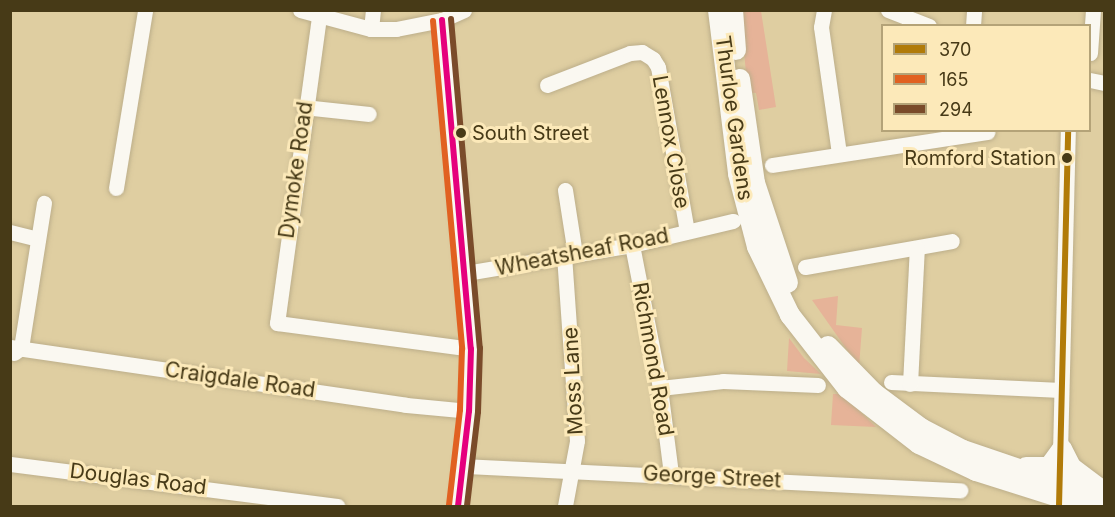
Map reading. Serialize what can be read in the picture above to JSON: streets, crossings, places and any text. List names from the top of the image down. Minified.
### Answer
{"streets":{"main road":["Thurloe Gardens"],"street":["Lennox Close","Dymoke Road","Wheatsheaf Road","Richmond Road","Craigdale Road","Moss Lane","George Street","Douglas Road"]},"crossings":[["Lennox Close","Wheatsheaf Road"],["Wheatsheaf Road","Richmond Road"],["Wheatsheaf Road","Moss Lane"],["Richmond Road","George Street"],["Moss Lane","George Street"]],"places":["South Street","Romford Station"],"lines":["transit line 294","transit line 165","transit line 370"],"legend":["370","165","294"]}
